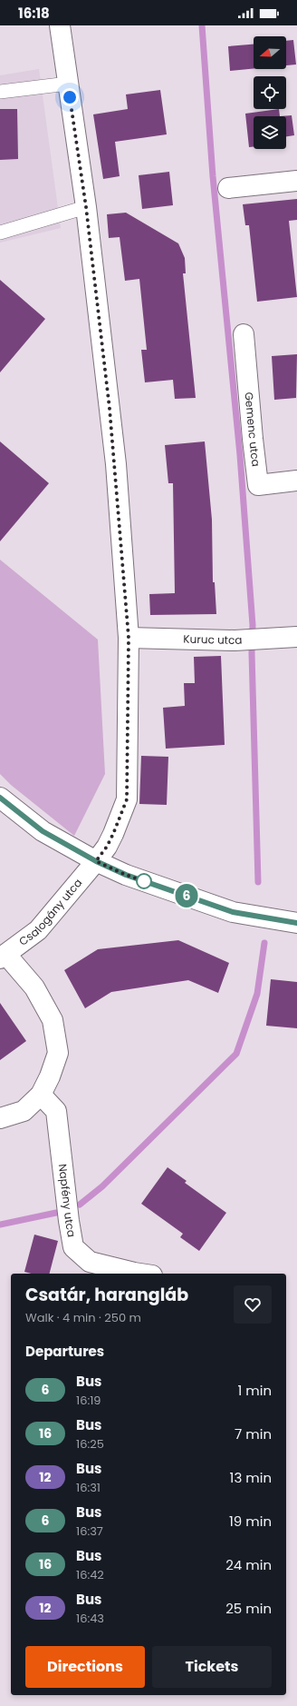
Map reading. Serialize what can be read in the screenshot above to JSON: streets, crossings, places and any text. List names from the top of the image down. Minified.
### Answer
{"streets":{"street":["Gemenc utca","Kuruc utca","Csalogány utca","Napfény utca"]},"crossings":[["Kuruc utca","Csalogány utca"]],"lines":["bus line 6"],"north":"left","page":{"status":"16:18","on_map":"6","heading":[["Csatár, harangláb","Walk · 4 min · 250 m"],"Departures"],"list":[{"mark":"6","name":"Bus","note":"16:19","value":"1 min"},{"mark":"16","name":"Bus","note":"16:25","value":"7 min"},{"mark":"12","name":"Bus","note":"16:31","value":"13 min"},{"mark":"6","name":"Bus","note":"16:37","value":"19 min"},{"mark":"16","name":"Bus","note":"16:42","value":"24 min"},{"mark":"12","name":"Bus","note":"16:43","value":"25 min"}],"buttons":["Directions","Tickets"]}}
